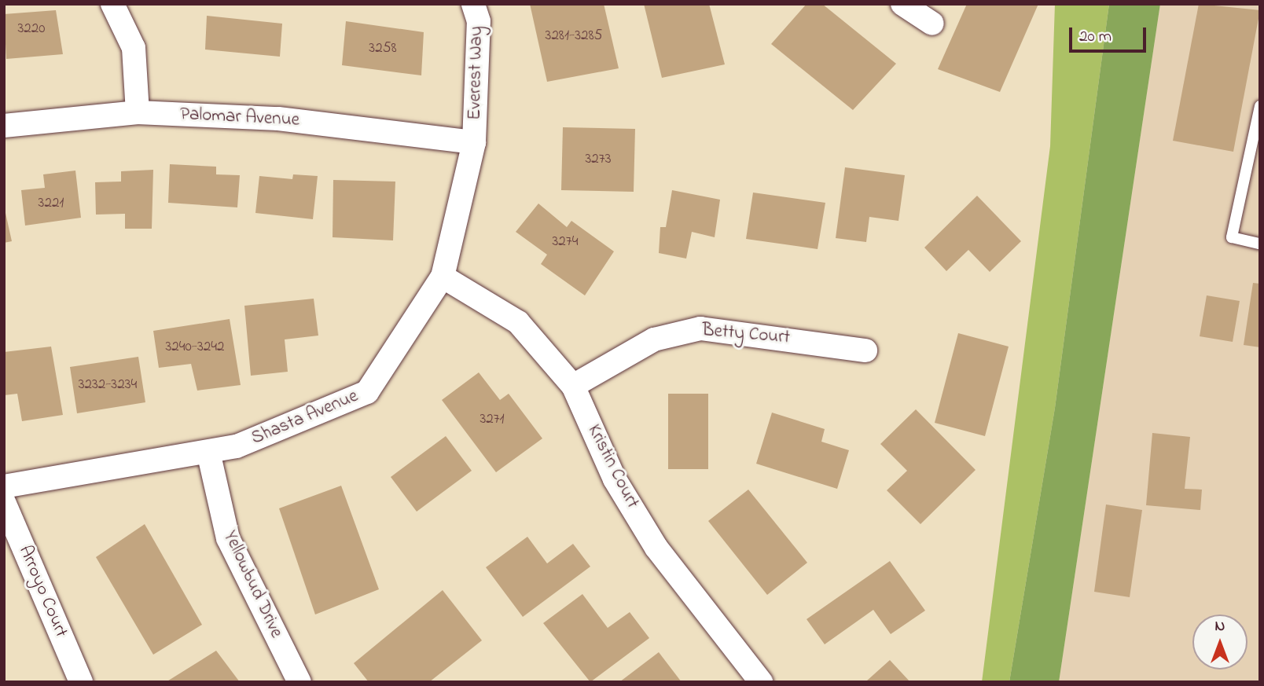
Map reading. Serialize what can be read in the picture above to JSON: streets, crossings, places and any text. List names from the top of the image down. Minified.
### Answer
{"streets":{"street":["Everest Way","Palomar Avenue","Betty Court","Shasta Avenue","Kristin Court","Yellowbud Drive","Arroyo Court"]},"crossings":[["Everest Way","Palomar Avenue"],["Everest Way","Shasta Avenue"],["Palomar Avenue","Shasta Avenue"],["Betty Court","Kristin Court"],["Shasta Avenue","Kristin Court"],["Shasta Avenue","Yellowbud Drive"]],"house_numbers":["3220","3281-3285","3258","3273","3221","3274","3240-3242","3232-3234","3271"],"scale_bar":"20 m","north":"top"}
